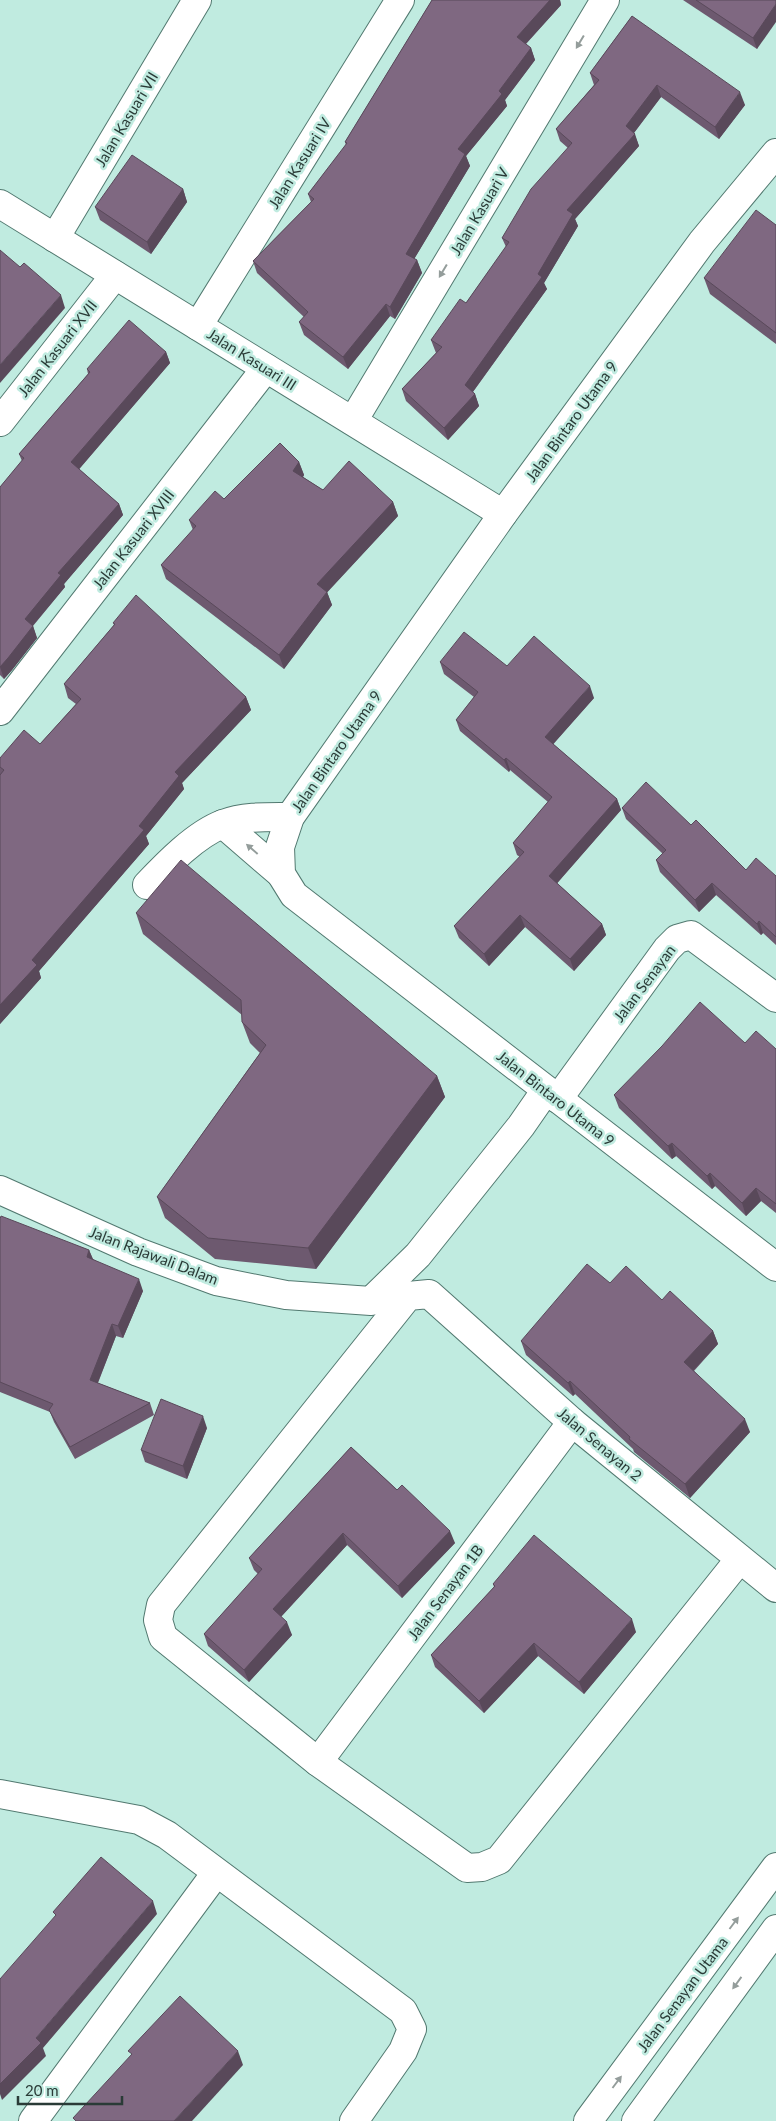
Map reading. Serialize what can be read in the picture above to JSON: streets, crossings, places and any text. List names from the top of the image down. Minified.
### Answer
{"streets":{"street":["Jalan Kasuari VII","Jalan Kasuari IV","Jalan Kasuari V","Jalan Kasuari XVII","Jalan Kasuari III","Jalan Bintaro Utama 9","Jalan Kasuari XVIII","Jalan Senayan","Jalan Rajawali Dalam","Jalan Senayan 2","Jalan Senayan 1B","Jalan Senayan Utama"]},"crossings":[["Jalan Kasuari VII","Jalan Kasuari III"],["Jalan Kasuari IV","Jalan Kasuari III"],["Jalan Kasuari V","Jalan Kasuari III"],["Jalan Kasuari XVII","Jalan Kasuari III"],["Jalan Kasuari III","Jalan Bintaro Utama 9"],["Jalan Kasuari III","Jalan Kasuari XVIII"],["Jalan Bintaro Utama 9","Jalan Senayan"],["Jalan Bintaro Utama 9","Jalan Rajawali Dalam"],["Jalan Senayan","Jalan Rajawali Dalam"],["Jalan Senayan 2","Jalan Senayan 1B"]],"one_way":["Jalan Kasuari V"],"scale_bar":"20 m"}
